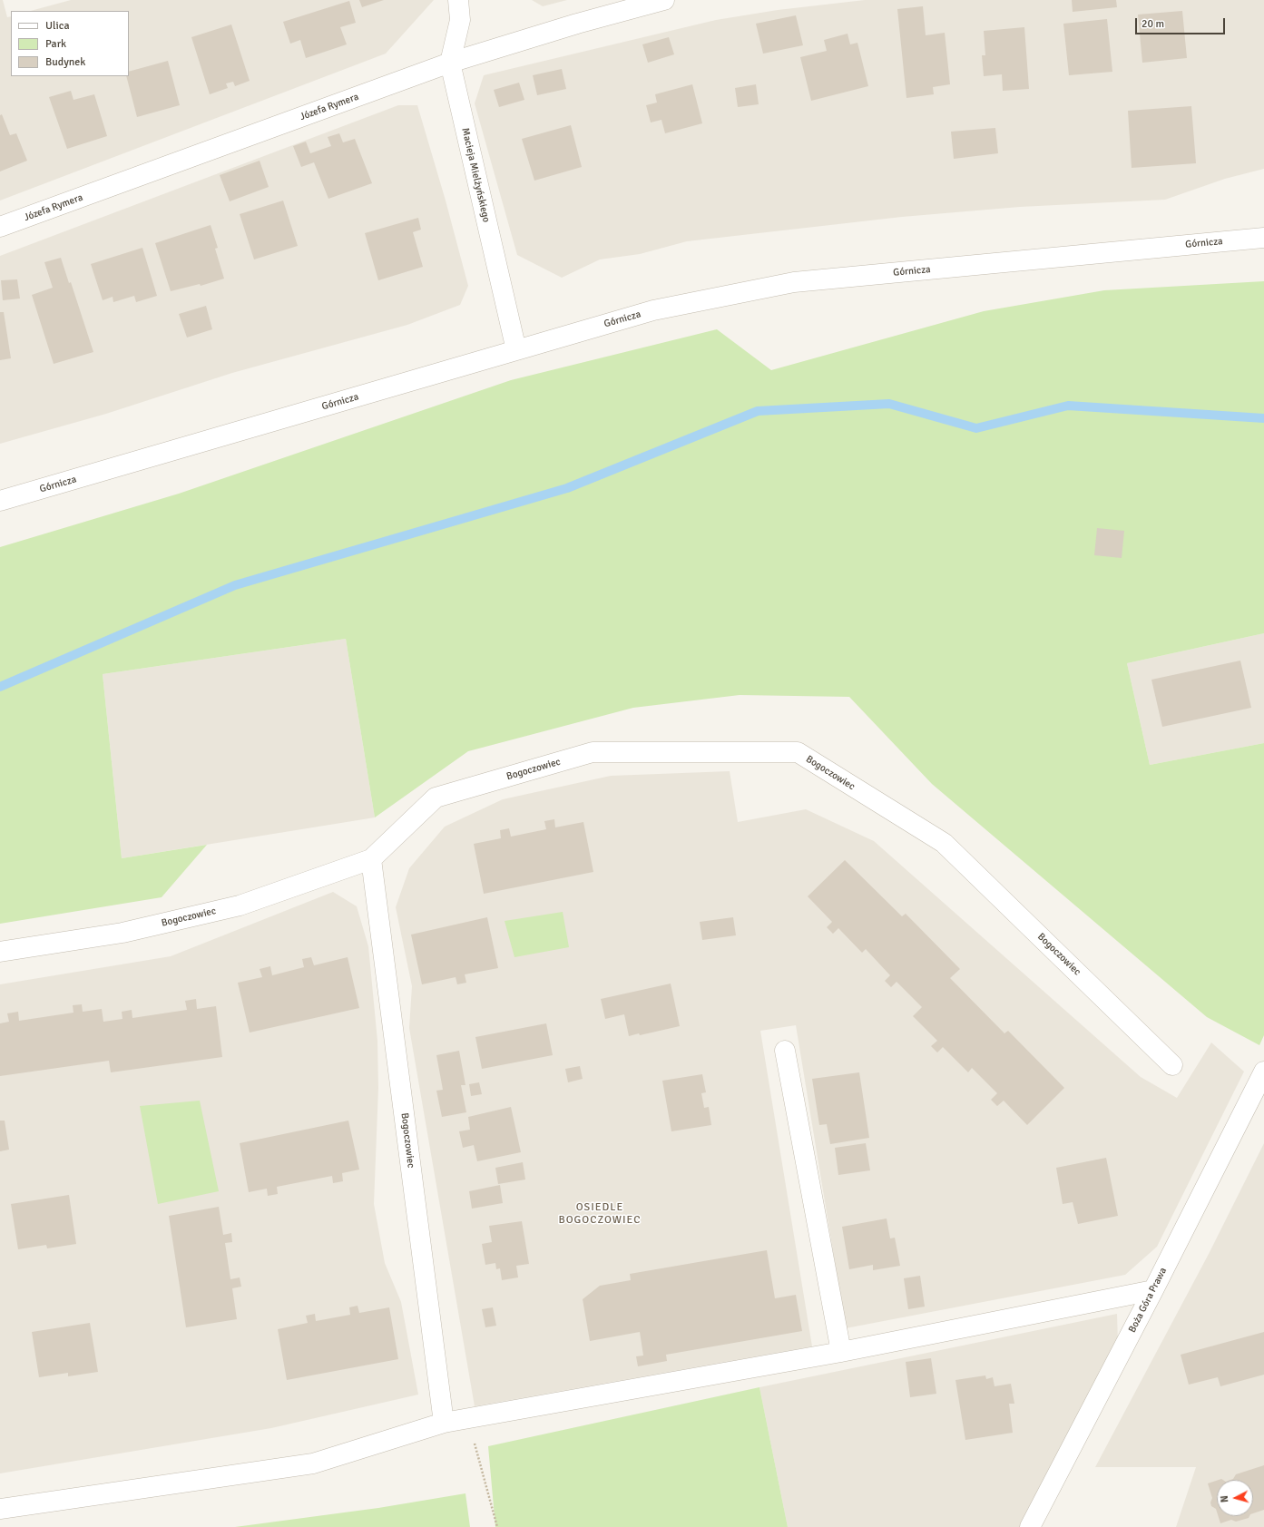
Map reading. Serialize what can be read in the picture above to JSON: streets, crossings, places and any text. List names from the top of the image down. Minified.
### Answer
{"streets":{"street":["Józefa Rymera","Macieja Mielżyńskiego","Górnicza","Bogoczowiec","Boża Góra Prawa"]},"crossings":[["Józefa Rymera","Macieja Mielżyńskiego"],["Macieja Mielżyńskiego","Górnicza"]],"districts":["OSIEDLE BOGOCZOWIEC"],"legend":["Ulica","Park","Budynek"],"scale_bar":"20 m","north":"left"}
